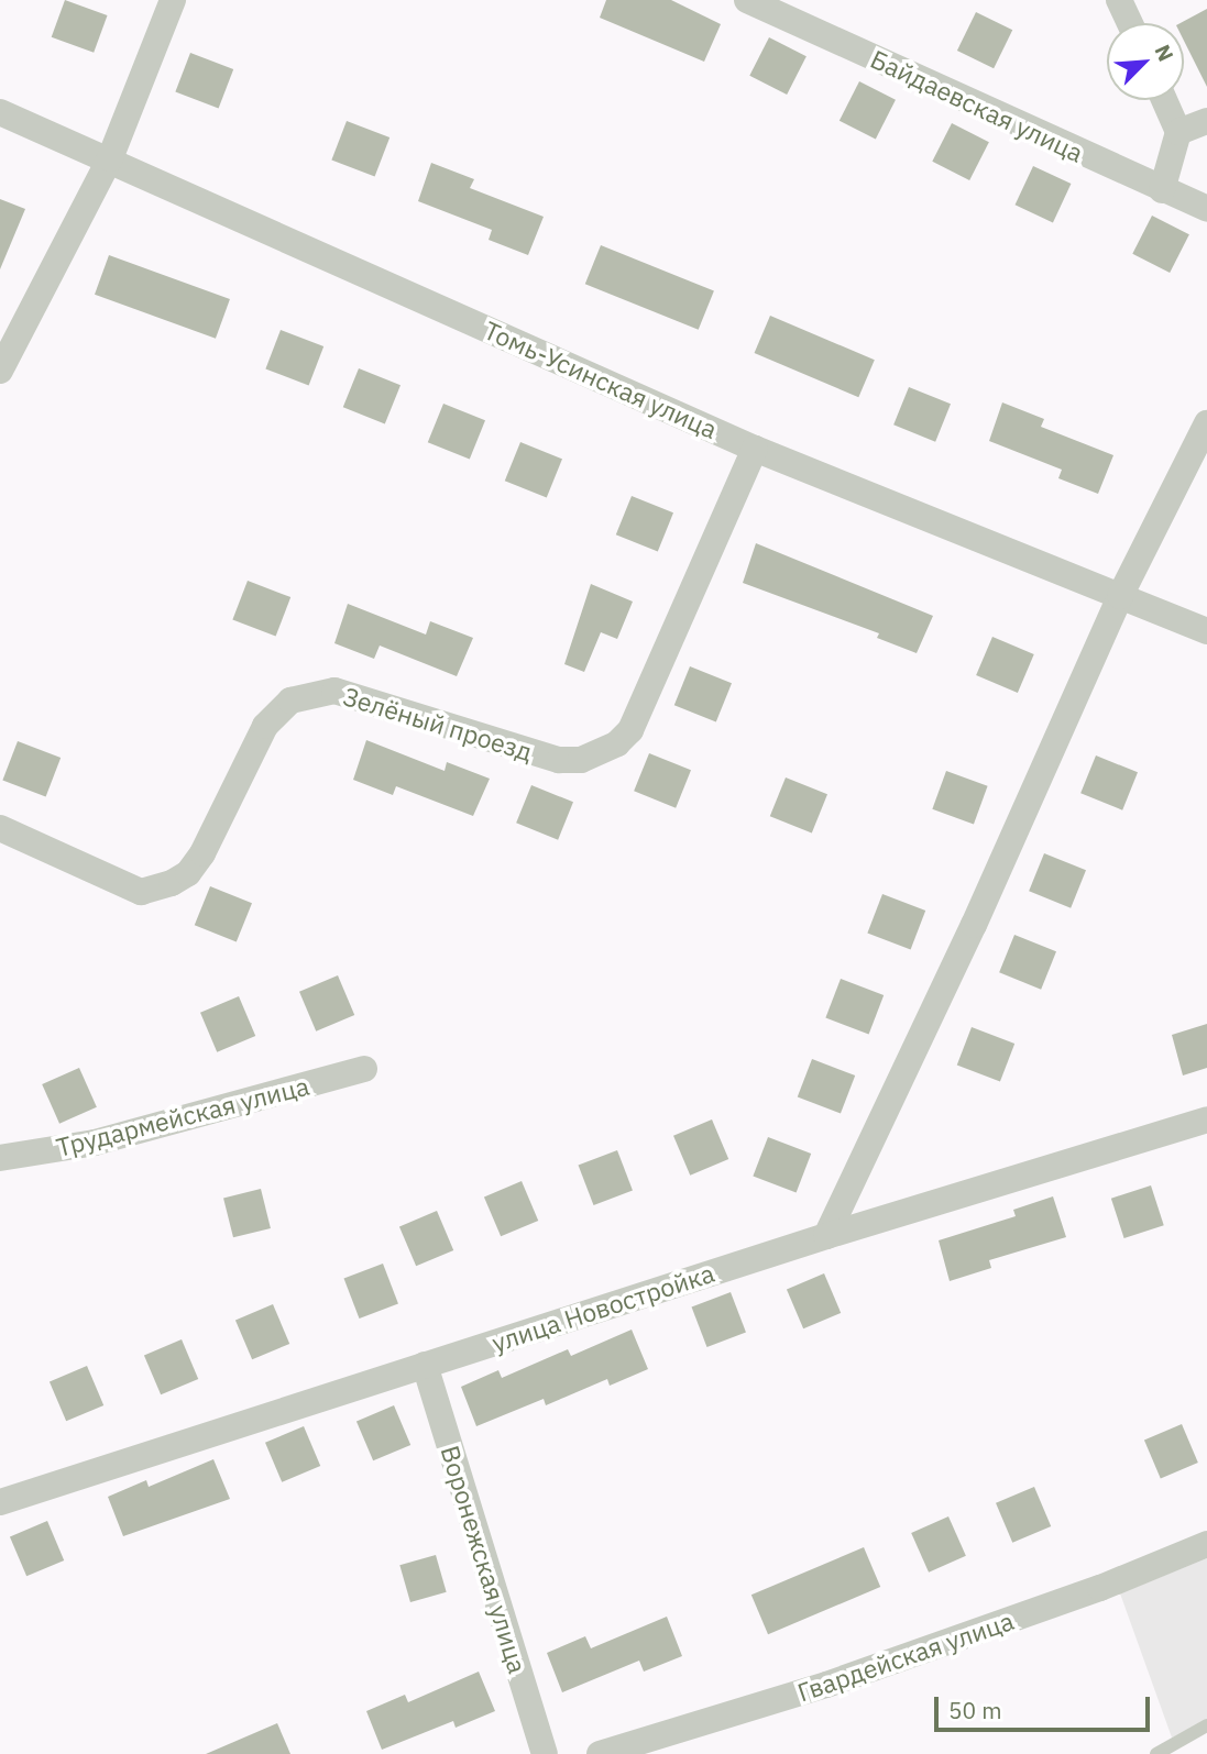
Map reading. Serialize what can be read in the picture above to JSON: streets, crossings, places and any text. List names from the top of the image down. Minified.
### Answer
{"streets":{"street":["Байдаевская улица","Томь-Усинская улица","Зелёный проезд","Трудармейская улица","улица Новостройка","Воронежская улица","Гвардейская улица"]},"crossings":[["Томь-Усинская улица","Зелёный проезд"],["улица Новостройка","Воронежская улица"]],"scale_bar":"50 m","north":"top right"}
